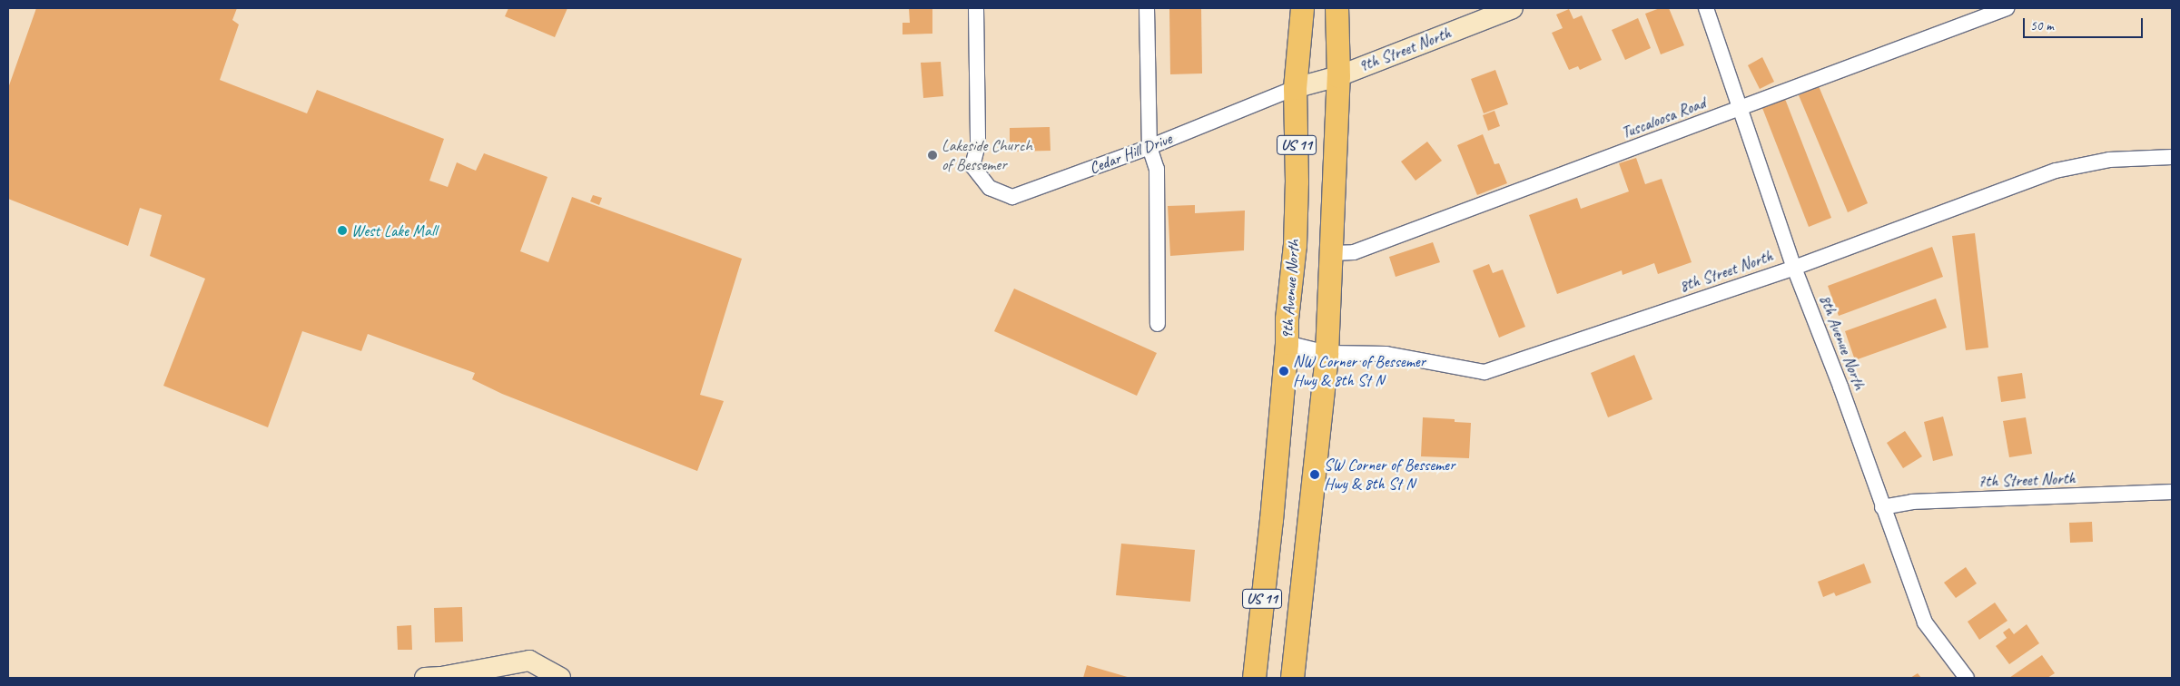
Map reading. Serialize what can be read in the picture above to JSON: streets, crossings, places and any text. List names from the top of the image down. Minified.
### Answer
{"streets":{"main road":["US 11","9th Avenue North"],"street":["9th Street North","Tuscaloosa Road","Cedar Hill Drive","8th Street North","8th Avenue North","7th Street North"]},"crossings":[["9th Street North","US 11"],["9th Street North","Cedar Hill Drive"],["9th Street North","9th Avenue North"],["Tuscaloosa Road","US 11"],["Tuscaloosa Road","8th Avenue North"],["US 11","8th Street North"],["Cedar Hill Drive","9th Avenue North"],["8th Street North","9th Avenue North"],["8th Street North","8th Avenue North"],["8th Avenue North","7th Street North"]],"places":["Lakeside Church of Bessemer","West Lake Mall","NW Corner of Bessemer Hwy & 8th St N","SW Corner of Bessemer Hwy & 8th St N"],"scale_bar":"50 m"}
